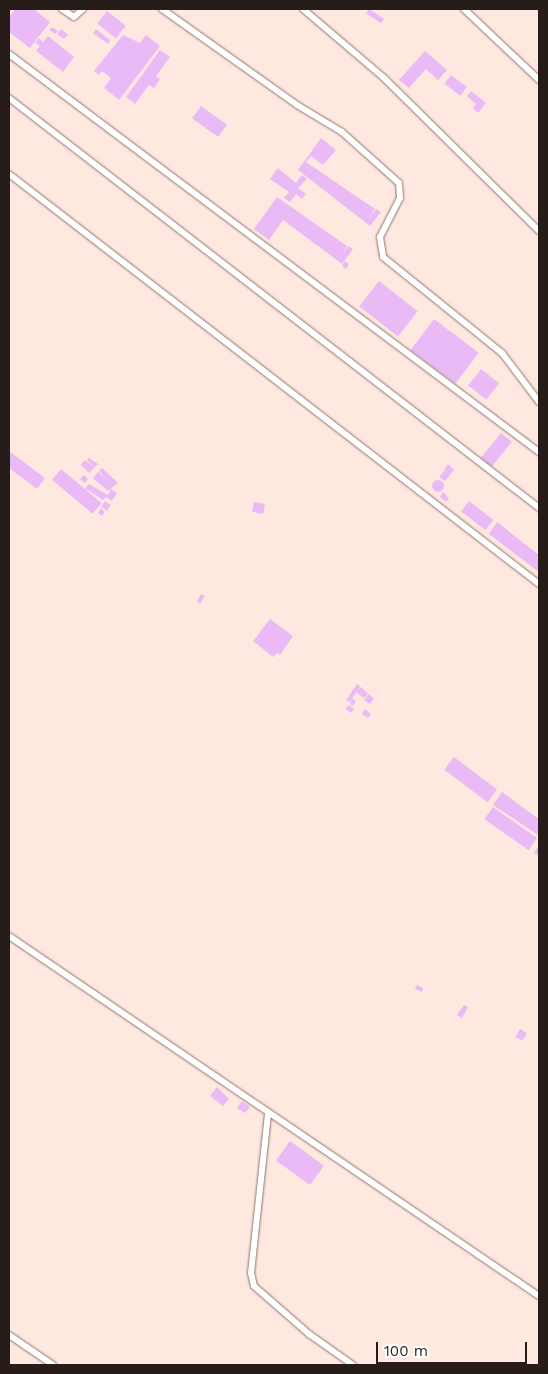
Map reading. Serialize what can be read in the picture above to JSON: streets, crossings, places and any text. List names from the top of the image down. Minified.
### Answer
{"scale_bar":"100 m"}
